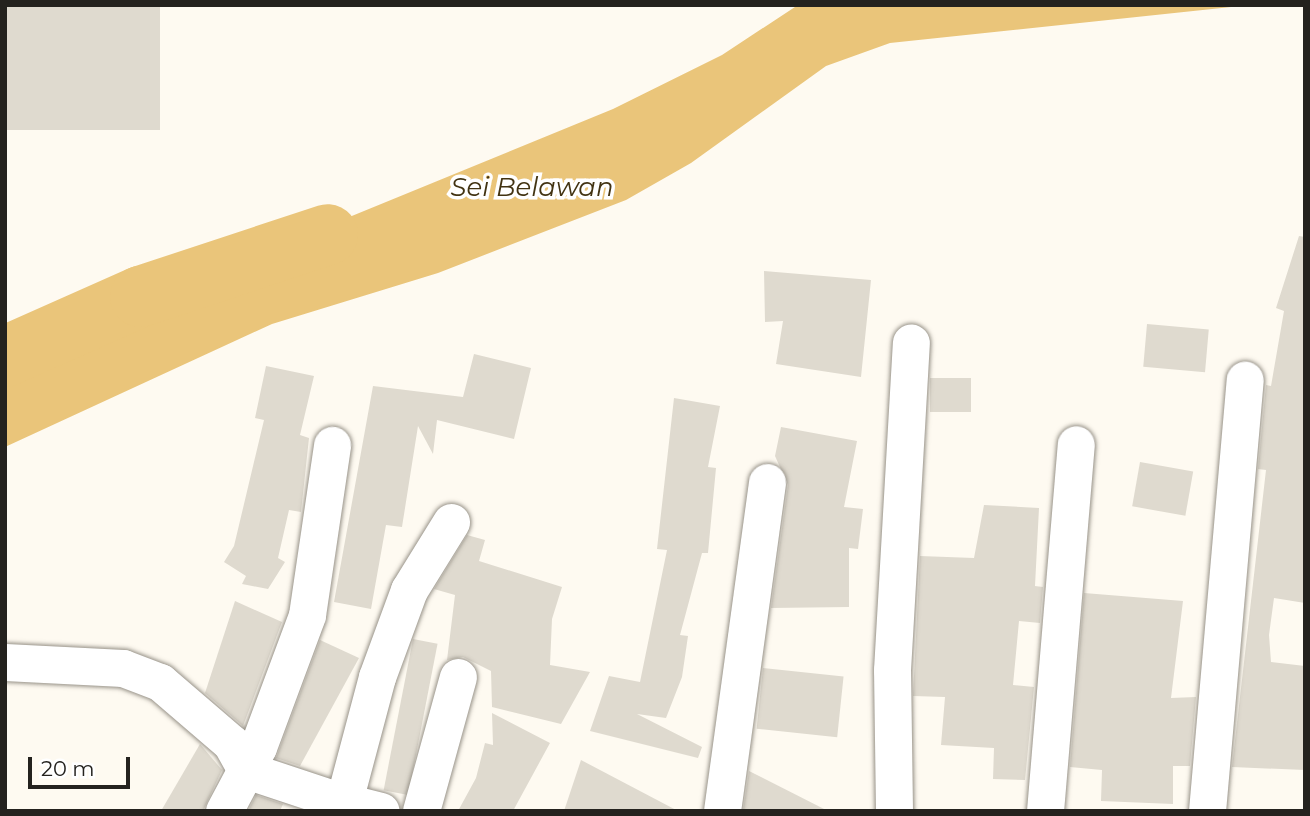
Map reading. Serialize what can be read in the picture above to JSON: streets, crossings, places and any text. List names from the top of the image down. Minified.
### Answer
{"water":["Sei Belawan"],"scale_bar":"20 m"}
